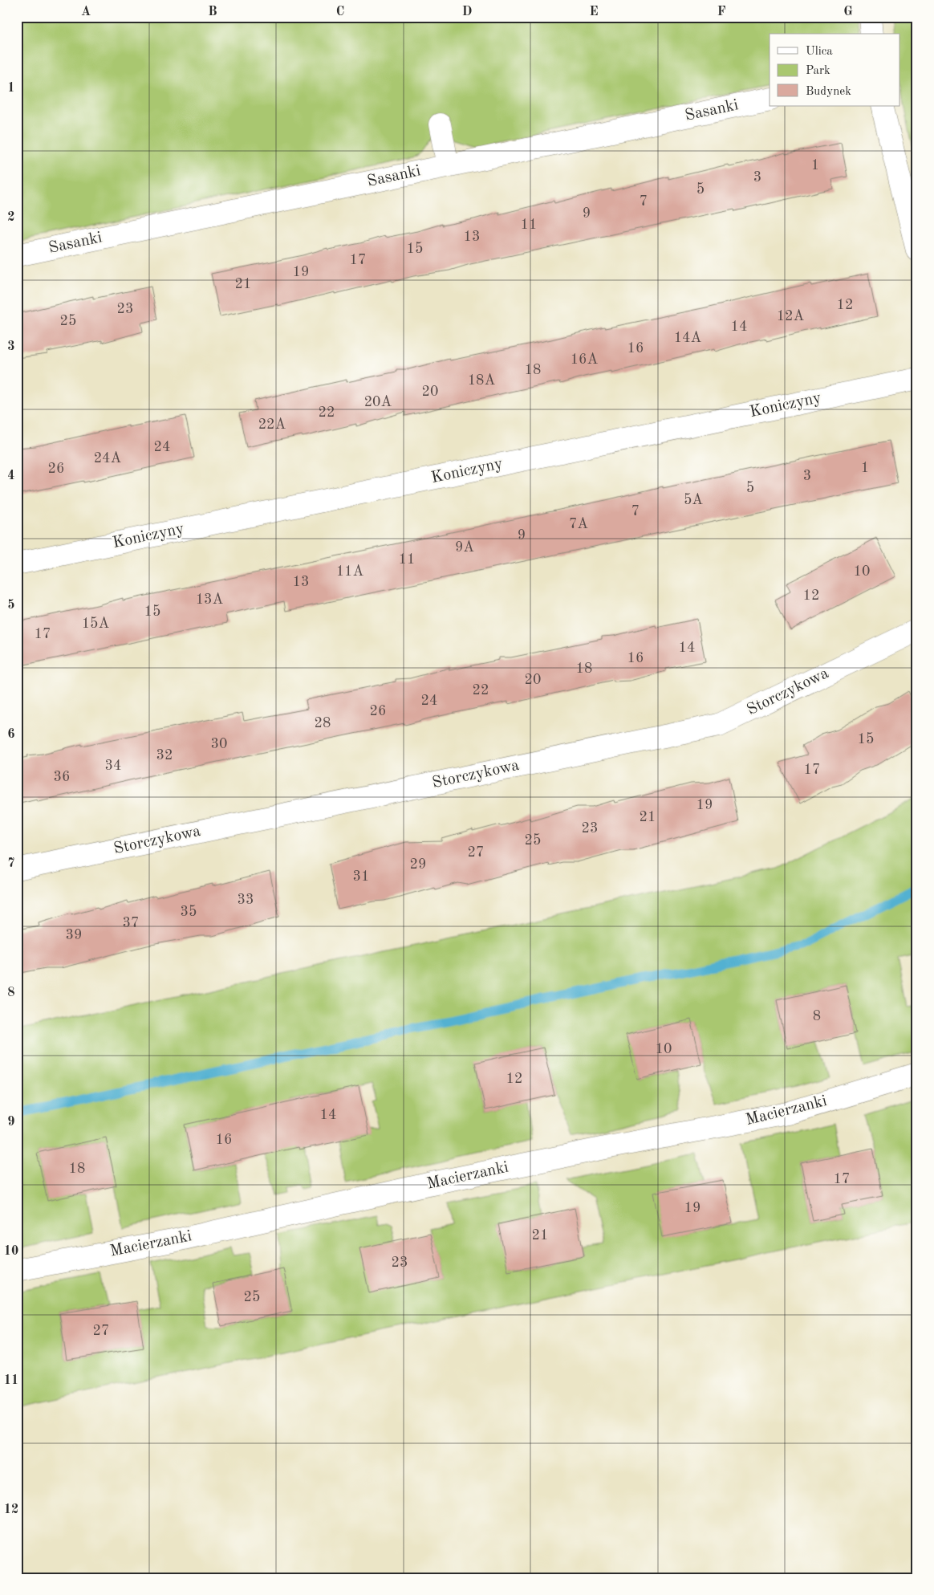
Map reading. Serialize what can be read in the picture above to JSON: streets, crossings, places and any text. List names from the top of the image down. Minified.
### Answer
{"streets":{"street":["Sasanki","Koniczyny","Storczykowa","Macierzanki"]},"house_numbers":["1","3","5","7","9","11","13","15","17","19","21","12","23","12A","25","14","14A","16","16A","18","18A","20","20A","22","22A","24","24A","1","26","3","5","5A","7","7A","9","9A","11","11A","10","13","12","13A","15","15A","17","14","16","18","20","22","24","26","28","15","30","32","34","17","36","19","21","23","25","27","29","31","33","35","37","39","8","10","12","14","16","18","17","19","21","23","25","27"],"legend":["Ulica","Park","Budynek"],"grid":{"columns":["A","B","C","D","E","F","G"],"rows":["1","2","3","4","5","6","7","8","9","10","11","12"]}}
